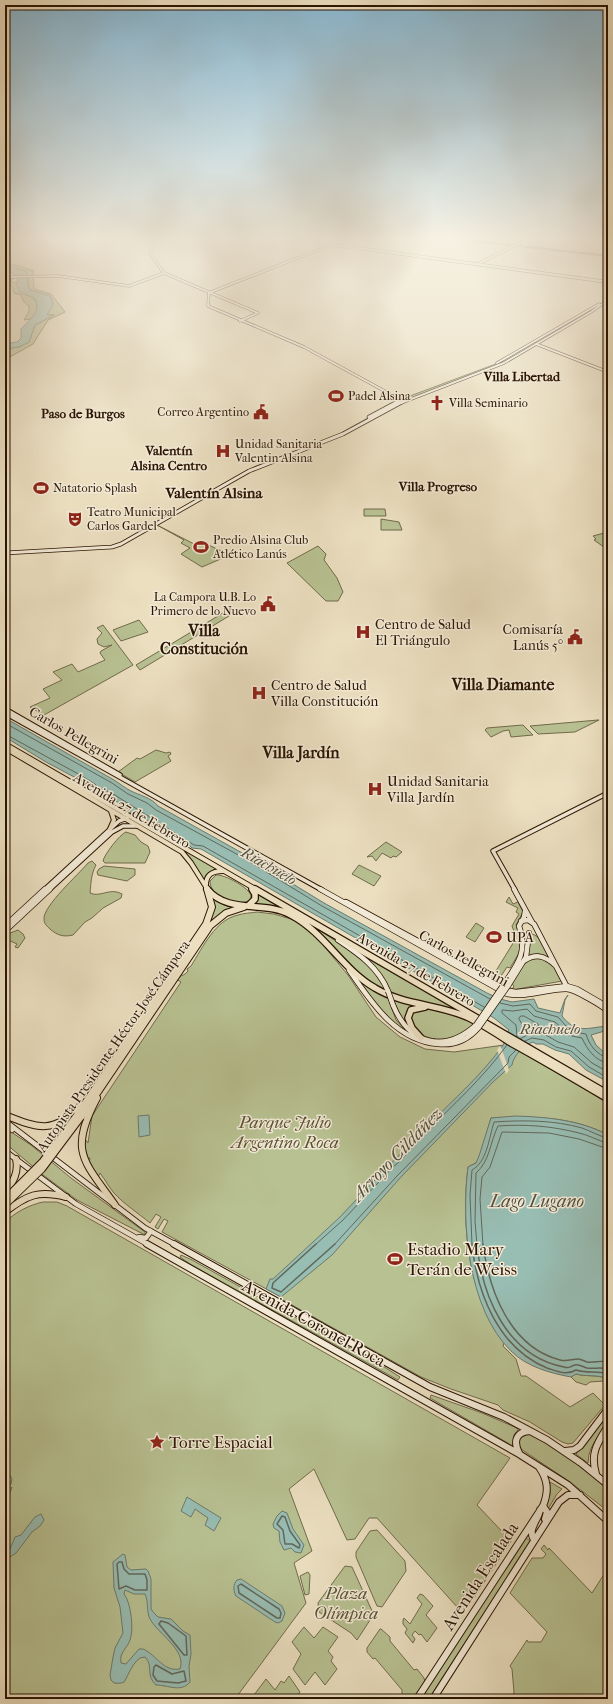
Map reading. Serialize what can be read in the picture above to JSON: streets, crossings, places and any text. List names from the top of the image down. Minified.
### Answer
{"streets":{"highway":["Autopista Presidente Héctor José Cámpora"],"main road":["Carlos Pellegrini","Avenida 27 de Febrero","Avenida Coronel Roca","Avenida Escalada"]},"crossings":[["Avenida 27 de Febrero","Autopista Presidente Héctor José Cámpora"],["Avenida Coronel Roca","Avenida Escalada"]],"districts":["Villa Libertad","Paso de Burgos","Valentín Alsina Centro","Villa Progreso","Valentín Alsina","Villa Constitución","Villa Diamante","Villa Jardín"],"water":["Riachuelo","Arroyo Cildáñez","Lago Lugano"],"parks":["Parque Julio Argentino Roca","Plaza Olímpica"],"places":{"sports":["Padel Alsina","Natatorio Splash","Predio Alsina Club Atlético Lanús","UPA","Estadio Mary Terán de Weiss"],"church":["Villa Seminario"],"public building":["Correo Argentino","La Campora U.B. Lo Primero de lo Nuevo","Comisaría Lanús 5°"],"hospital":["Unidad Sanitaria Valentin Alsina","Centro de Salud El Triángulo","Centro de Salud Villa Constitución","Unidad Sanitaria Villa Jardín"],"theatre":["Teatro Municipal Carlos Gardel"],"place":["Torre Espacial"]}}
